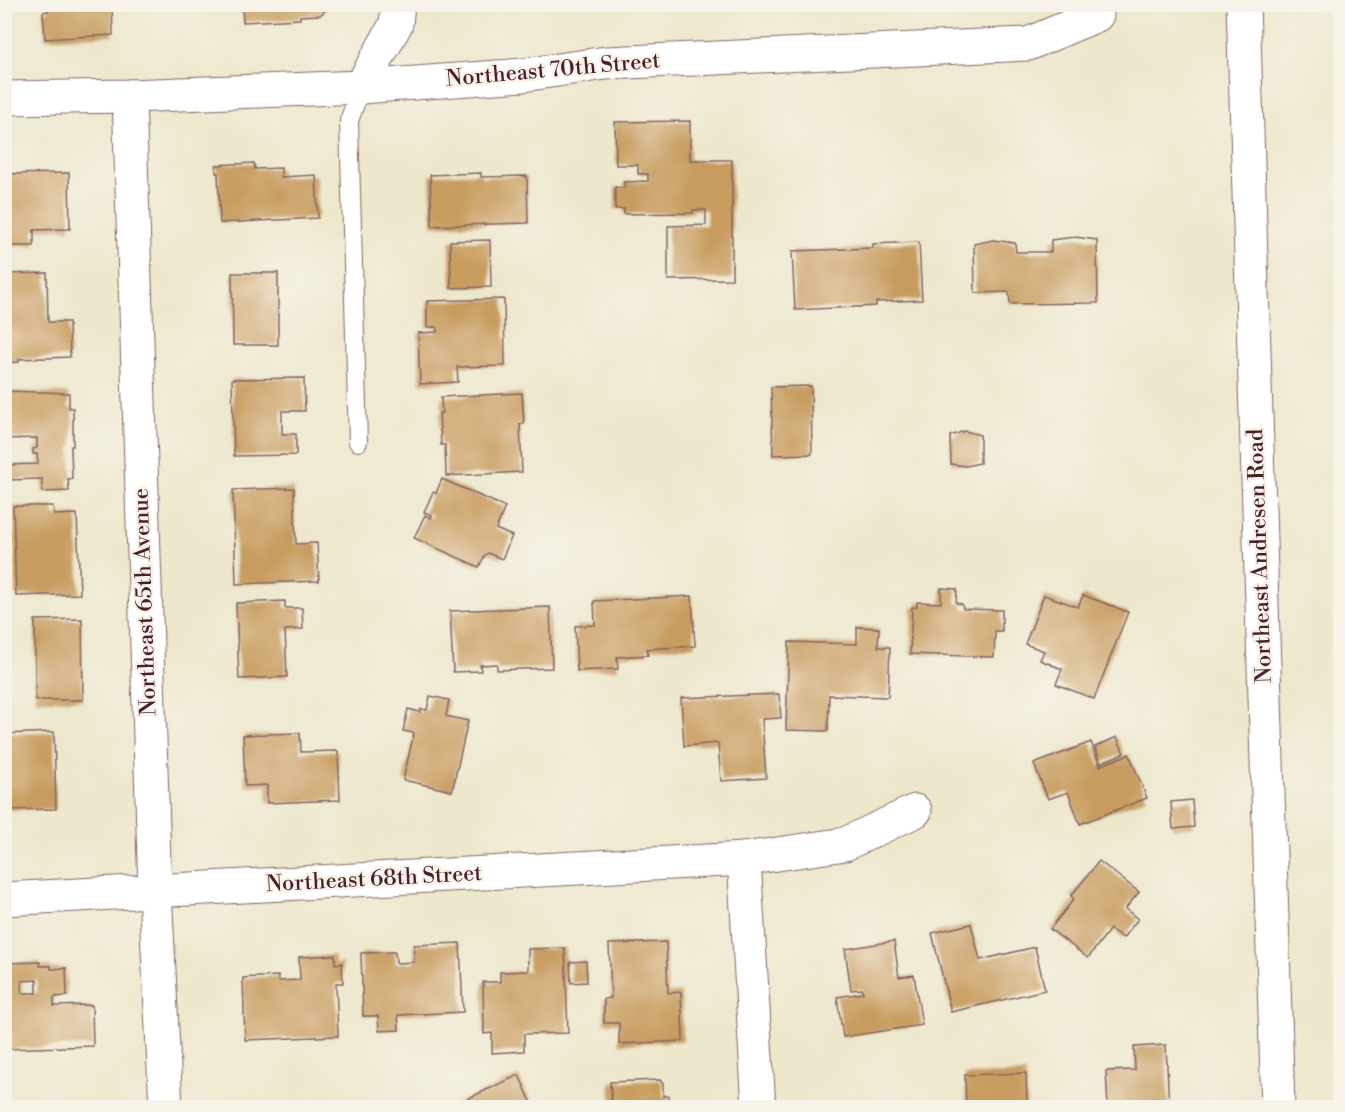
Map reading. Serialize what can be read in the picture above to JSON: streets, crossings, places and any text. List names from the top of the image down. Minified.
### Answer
{"streets":{"street":["Northeast 70th Street","Northeast Andresen Road","Northeast 65th Avenue","Northeast 68th Street"]},"crossings":[["Northeast 70th Street","Northeast 65th Avenue"],["Northeast 65th Avenue","Northeast 68th Street"]]}
